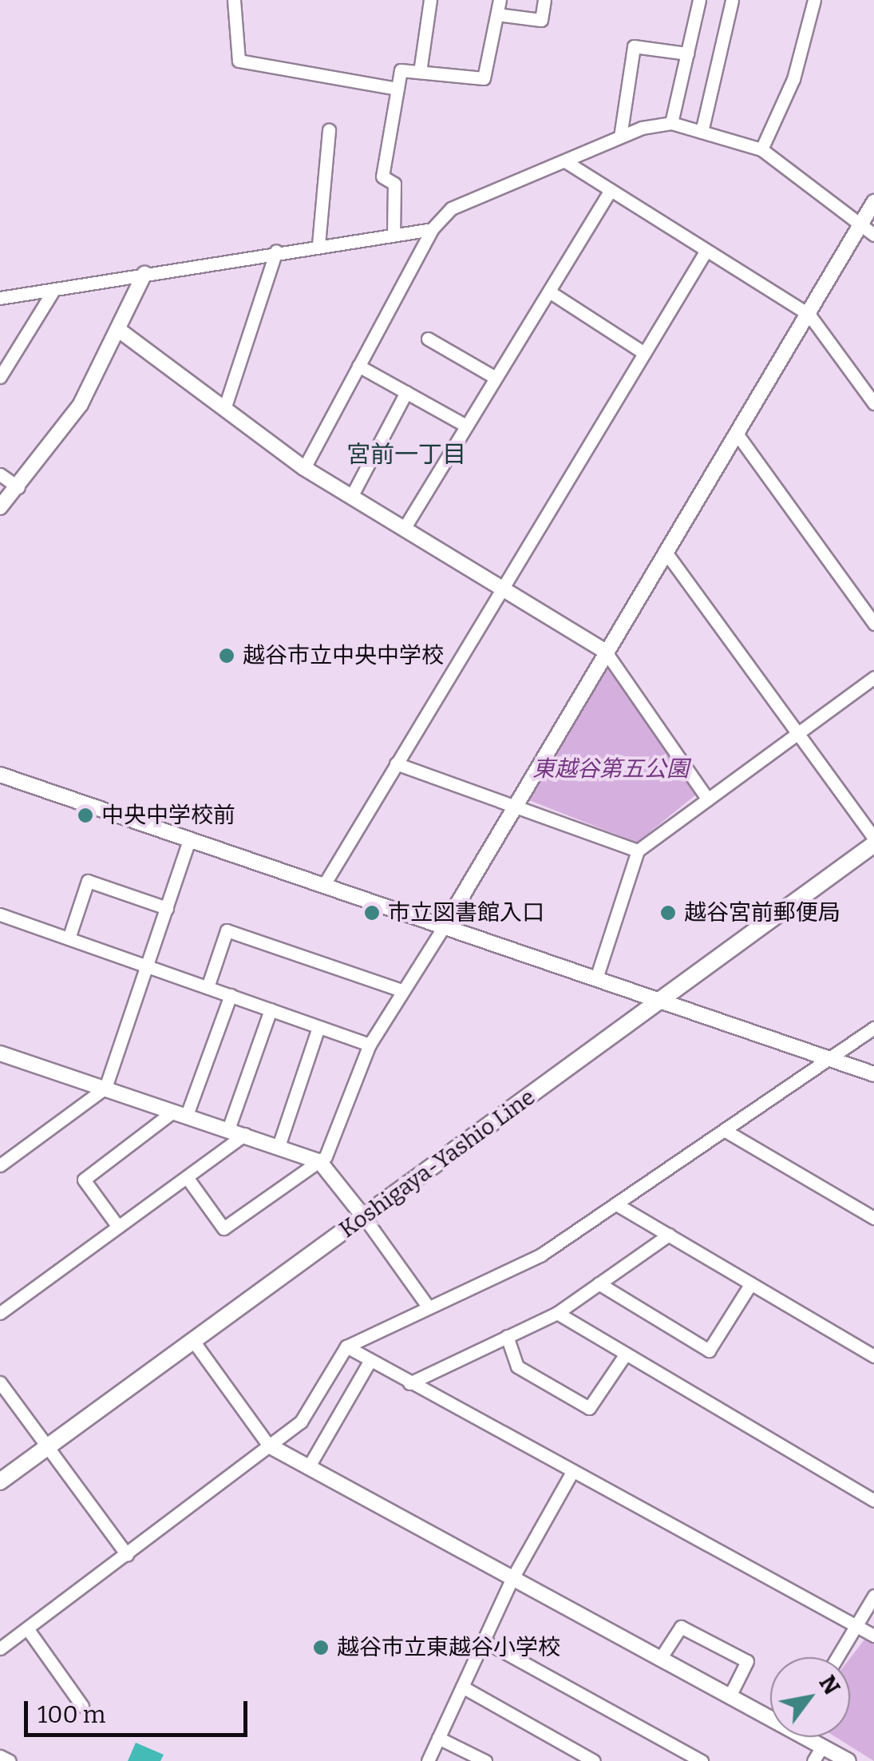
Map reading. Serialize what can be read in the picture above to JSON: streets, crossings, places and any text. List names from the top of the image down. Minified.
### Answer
{"streets":{"main road":["Koshigaya-Yashio Line"]},"districts":["宮前一丁目"],"parks":["東越谷第五公園"],"places":["越谷市立中央中学校","中央中学校前","市立図書館入口","越谷宮前郵便局","越谷市立東越谷小学校"],"scale_bar":"100 m","north":"top right"}
